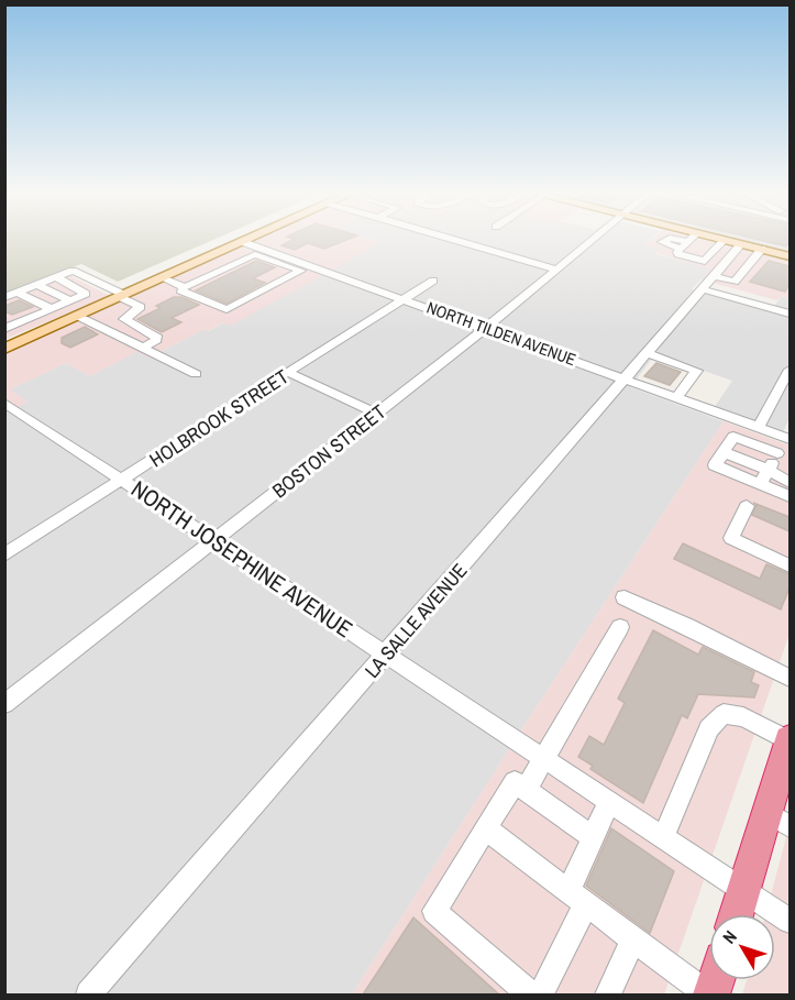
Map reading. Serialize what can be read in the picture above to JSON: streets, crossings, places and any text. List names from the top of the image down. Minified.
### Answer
{"streets":{"street":["NORTH TILDEN AVENUE","HOLBROOK STREET","BOSTON STREET","NORTH JOSEPHINE AVENUE","LA SALLE AVENUE"]},"crossings":[["NORTH TILDEN AVENUE","HOLBROOK STREET"],["NORTH TILDEN AVENUE","BOSTON STREET"],["NORTH TILDEN AVENUE","LA SALLE AVENUE"],["HOLBROOK STREET","NORTH JOSEPHINE AVENUE"],["BOSTON STREET","NORTH JOSEPHINE AVENUE"],["NORTH JOSEPHINE AVENUE","LA SALLE AVENUE"]],"north":"top left"}
